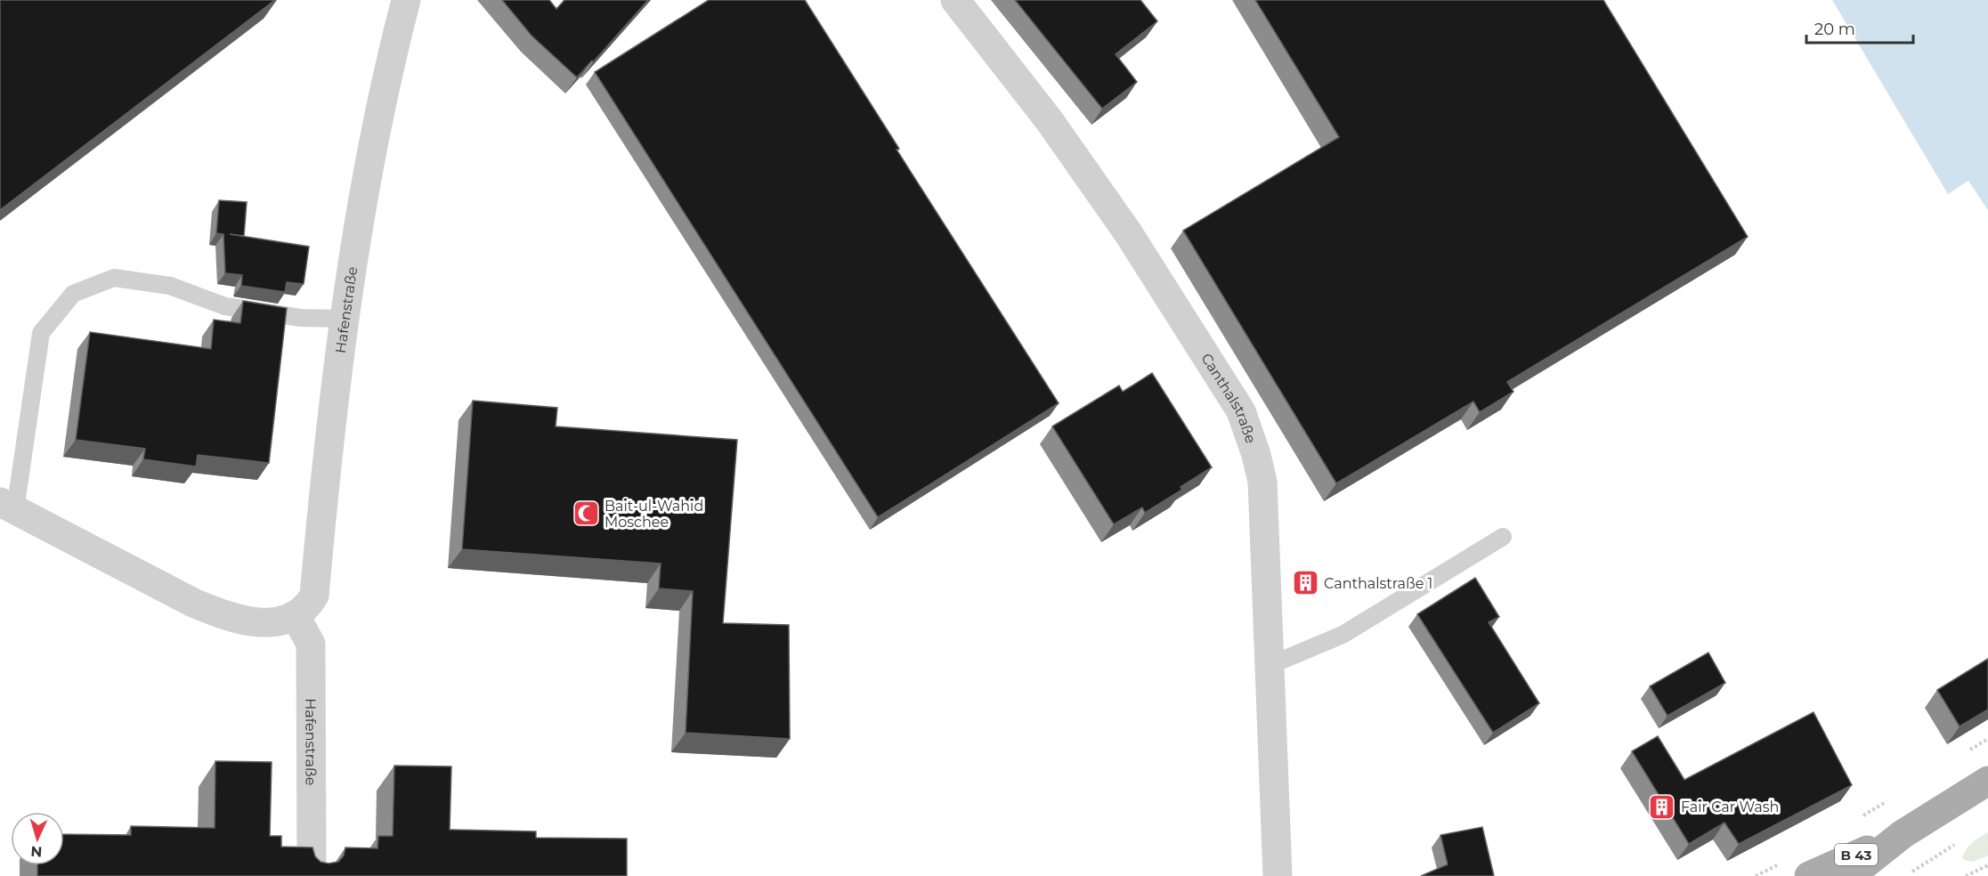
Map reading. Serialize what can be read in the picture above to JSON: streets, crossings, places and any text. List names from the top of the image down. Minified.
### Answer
{"streets":{"main road":["B 43"],"street":["Hafenstraße","Canthalstraße"]},"places":{"mosque":["Bait-ul-Wahid Moschee"],"building":["Canthalstraße 1","Fair Car Wash"]},"scale_bar":"20 m","north":"bottom"}
